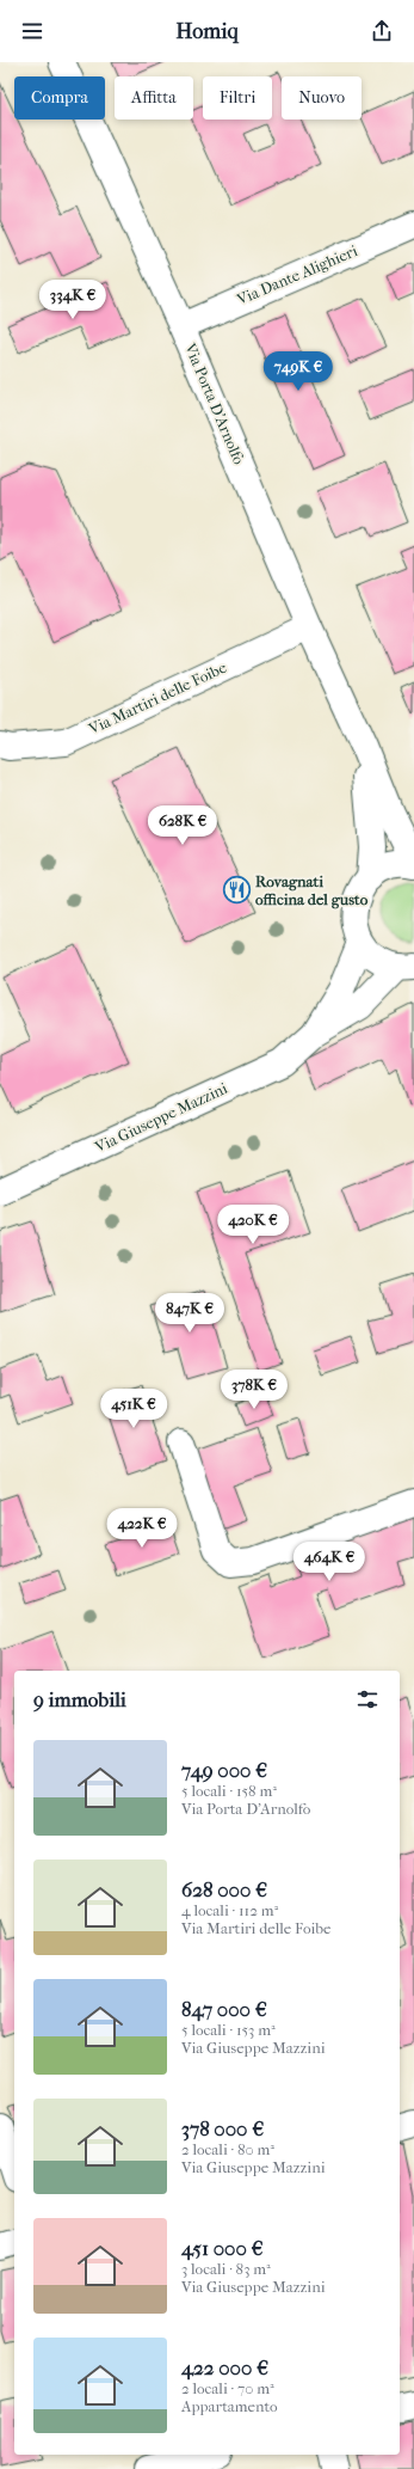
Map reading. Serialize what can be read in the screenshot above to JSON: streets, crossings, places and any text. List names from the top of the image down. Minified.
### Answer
{"streets":{"street":["Via Dante Alighieri","Via Porta D'Arnolfo","Via Martiri delle Foibe","Via Giuseppe Mazzini"]},"crossings":[["Via Dante Alighieri","Via Porta D'Arnolfo"],["Via Porta D'Arnolfo","Via Martiri delle Foibe"]],"places":{"restaurant":["Rovagnati officina del gusto"]},"page":{"header":"Homiq","chip":["Compra","Affitta","Filtri","Nuovo"],"price":["334K €","749K €","628K €","420K €","847K €","378K €","451K €","422K €","464K €"],"heading":"9 immobili","list":[{"name":"749 000 €","note":"5 locali · 158 m² · Via Porta D'Arnolfo"},{"name":"628 000 €","note":"4 locali · 112 m² · Via Martiri delle Foibe"},{"name":"847 000 €","note":"5 locali · 153 m² · Via Giuseppe Mazzini"},{"name":"378 000 €","note":"2 locali · 80 m² · Via Giuseppe Mazzini"},{"name":"451 000 €","note":"3 locali · 83 m² · Via Giuseppe Mazzini"},{"name":"422 000 €","note":"2 locali · 70 m² · Appartamento"}]}}
